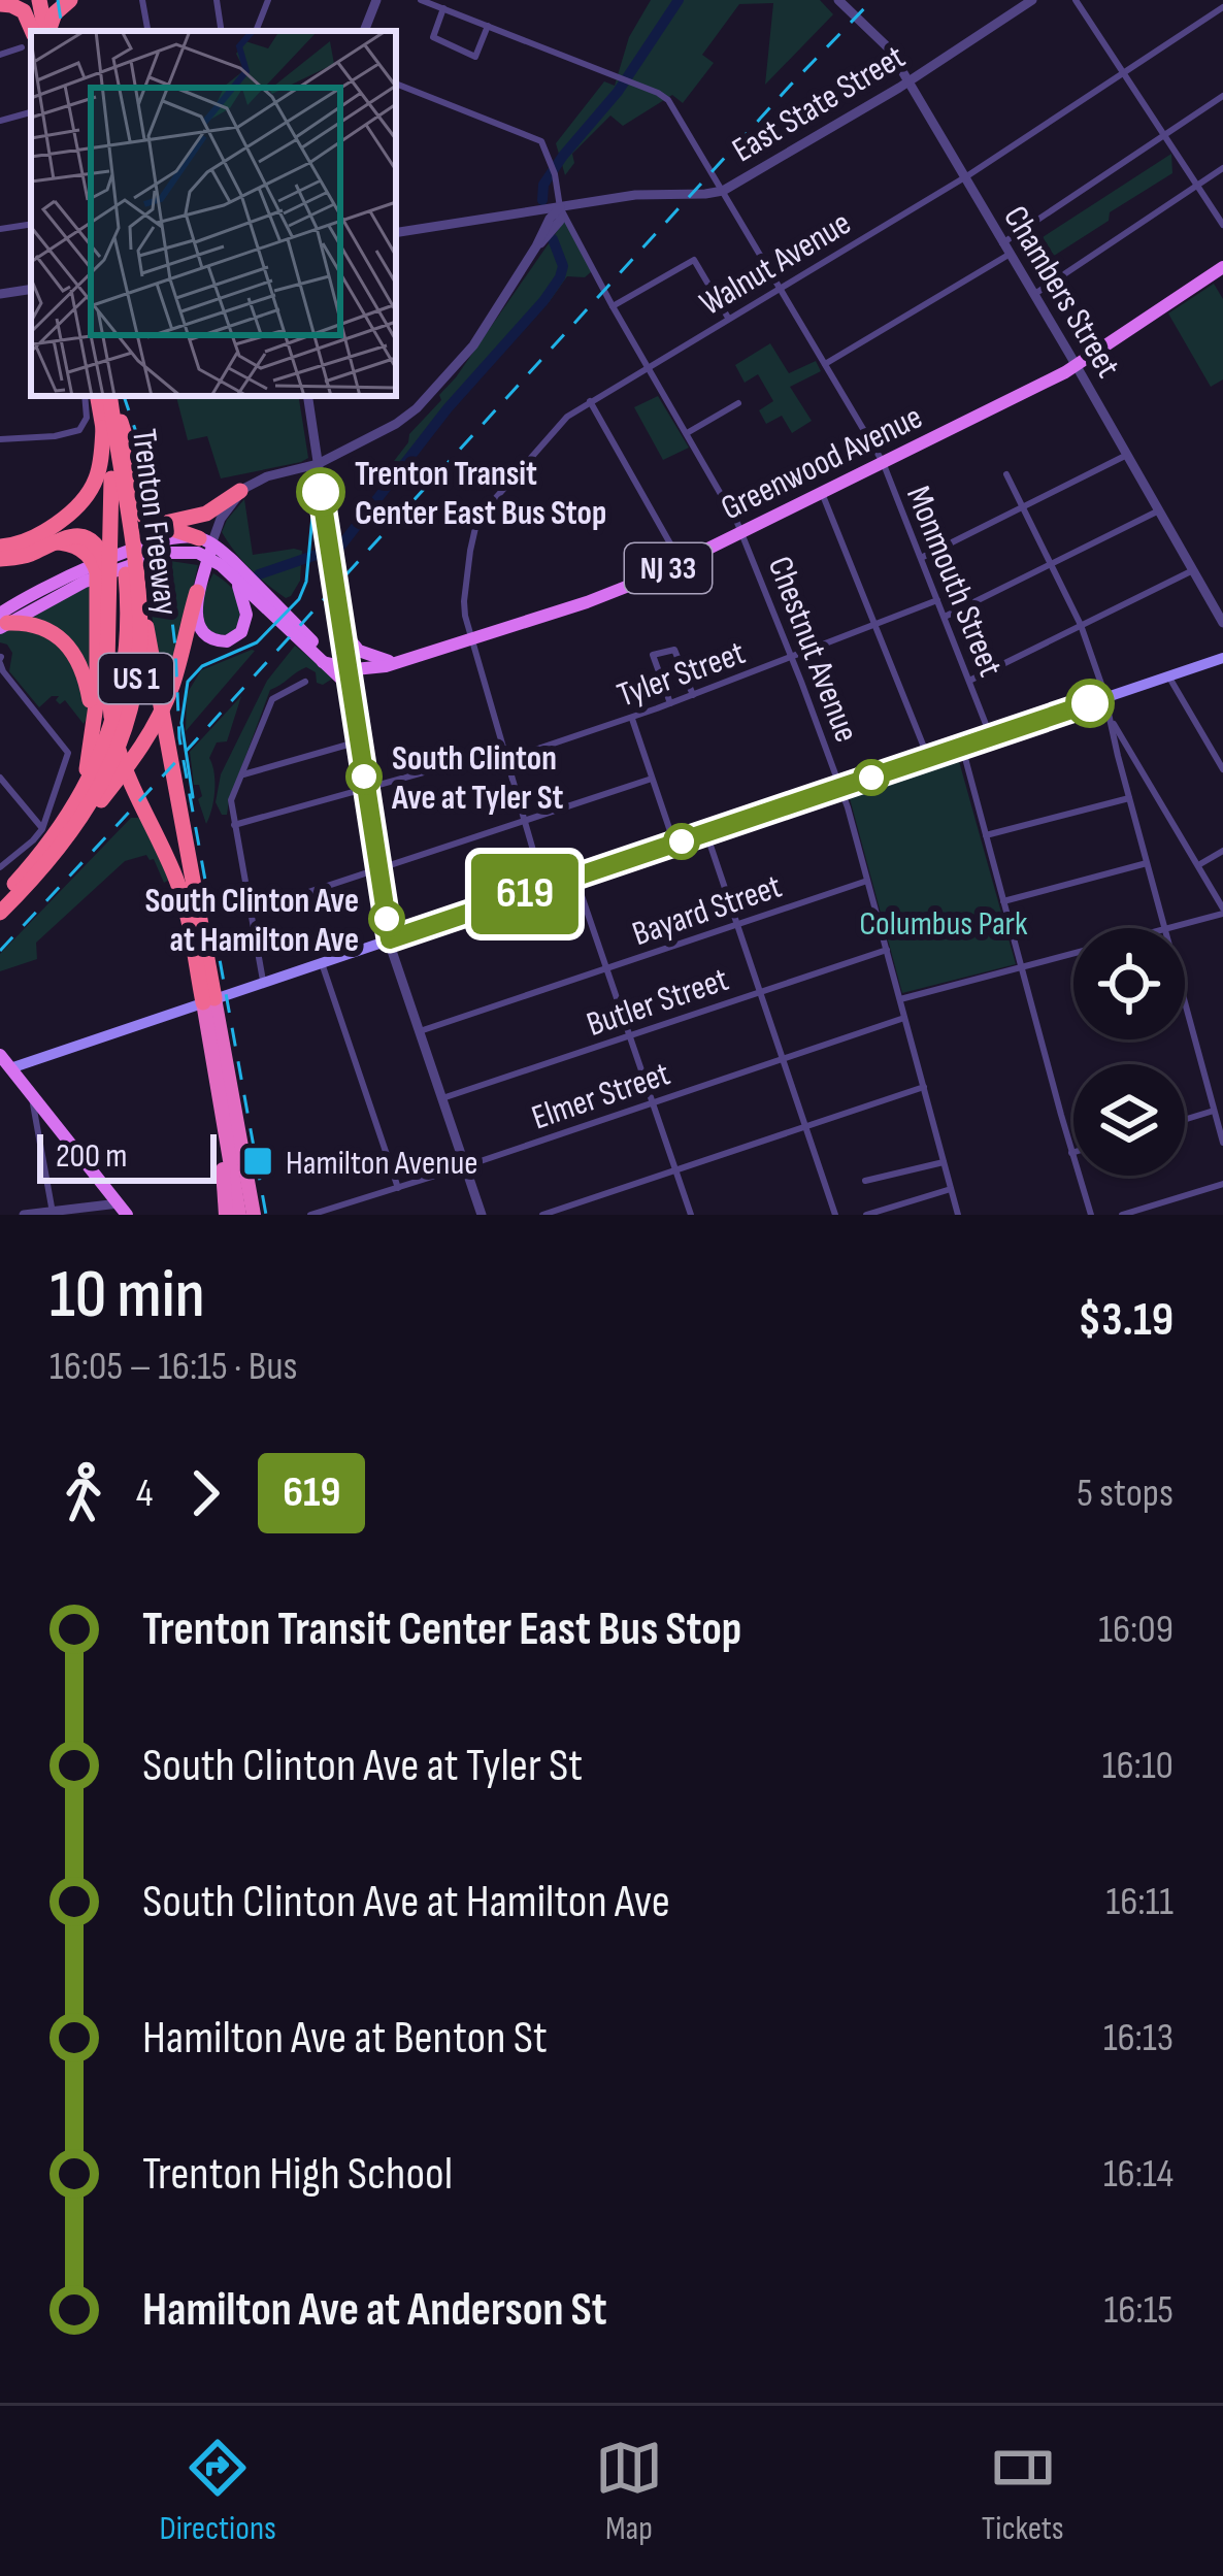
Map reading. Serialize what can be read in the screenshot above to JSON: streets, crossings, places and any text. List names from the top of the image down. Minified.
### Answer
{"streets":{"highway":["Trenton Freeway","US 1"],"main road":["Greenwood Avenue","NJ 33"],"street":["East State Street","Walnut Avenue","Chambers Street","Monmouth Street","Chestnut Avenue","Tyler Street","Bayard Street","Butler Street","Elmer Street"]},"crossings":[["East State Street","Chambers Street"],["East State Street","Monmouth Street"],["East State Street","Chestnut Avenue"],["Walnut Avenue","Chambers Street"],["Walnut Avenue","Greenwood Avenue"],["Walnut Avenue","Monmouth Street"],["Walnut Avenue","Chestnut Avenue"],["Walnut Avenue","Tyler Street"],["Chambers Street","Greenwood Avenue"],["Greenwood Avenue","NJ 33"],["Greenwood Avenue","Monmouth Street"],["Greenwood Avenue","Chestnut Avenue"],["Monmouth Street","Tyler Street"],["Chestnut Avenue","Tyler Street"],["Chestnut Avenue","Bayard Street"],["Chestnut Avenue","Butler Street"],["Chestnut Avenue","Elmer Street"]],"parks":["Columbus Park"],"places":{"other":["Trenton Transit Center East Bus Stop","South Clinton Ave at Tyler St","South Clinton Ave at Hamilton Ave"],"transit":["Hamilton Avenue"]},"lines":["bus line 619"],"scale_bar":"200 m","page":{"on_map":"619","scale":"200 m","heading":["10 min","16:05 – 16:15 · Bus","$3.19"],"legs":["4","619","5 stops"],"list":[{"name":"Trenton Transit Center East Bus Stop","value":"16:09"},{"name":"South Clinton Ave at Tyler St","value":"16:10"},{"name":"South Clinton Ave at Hamilton Ave","value":"16:11"},{"name":"Hamilton Ave at Benton St","value":"16:13"},{"name":"Trenton High School","value":"16:14"},{"name":"Hamilton Ave at Anderson St","value":"16:15"}],"tabs":["Directions","Map","Tickets"]}}
